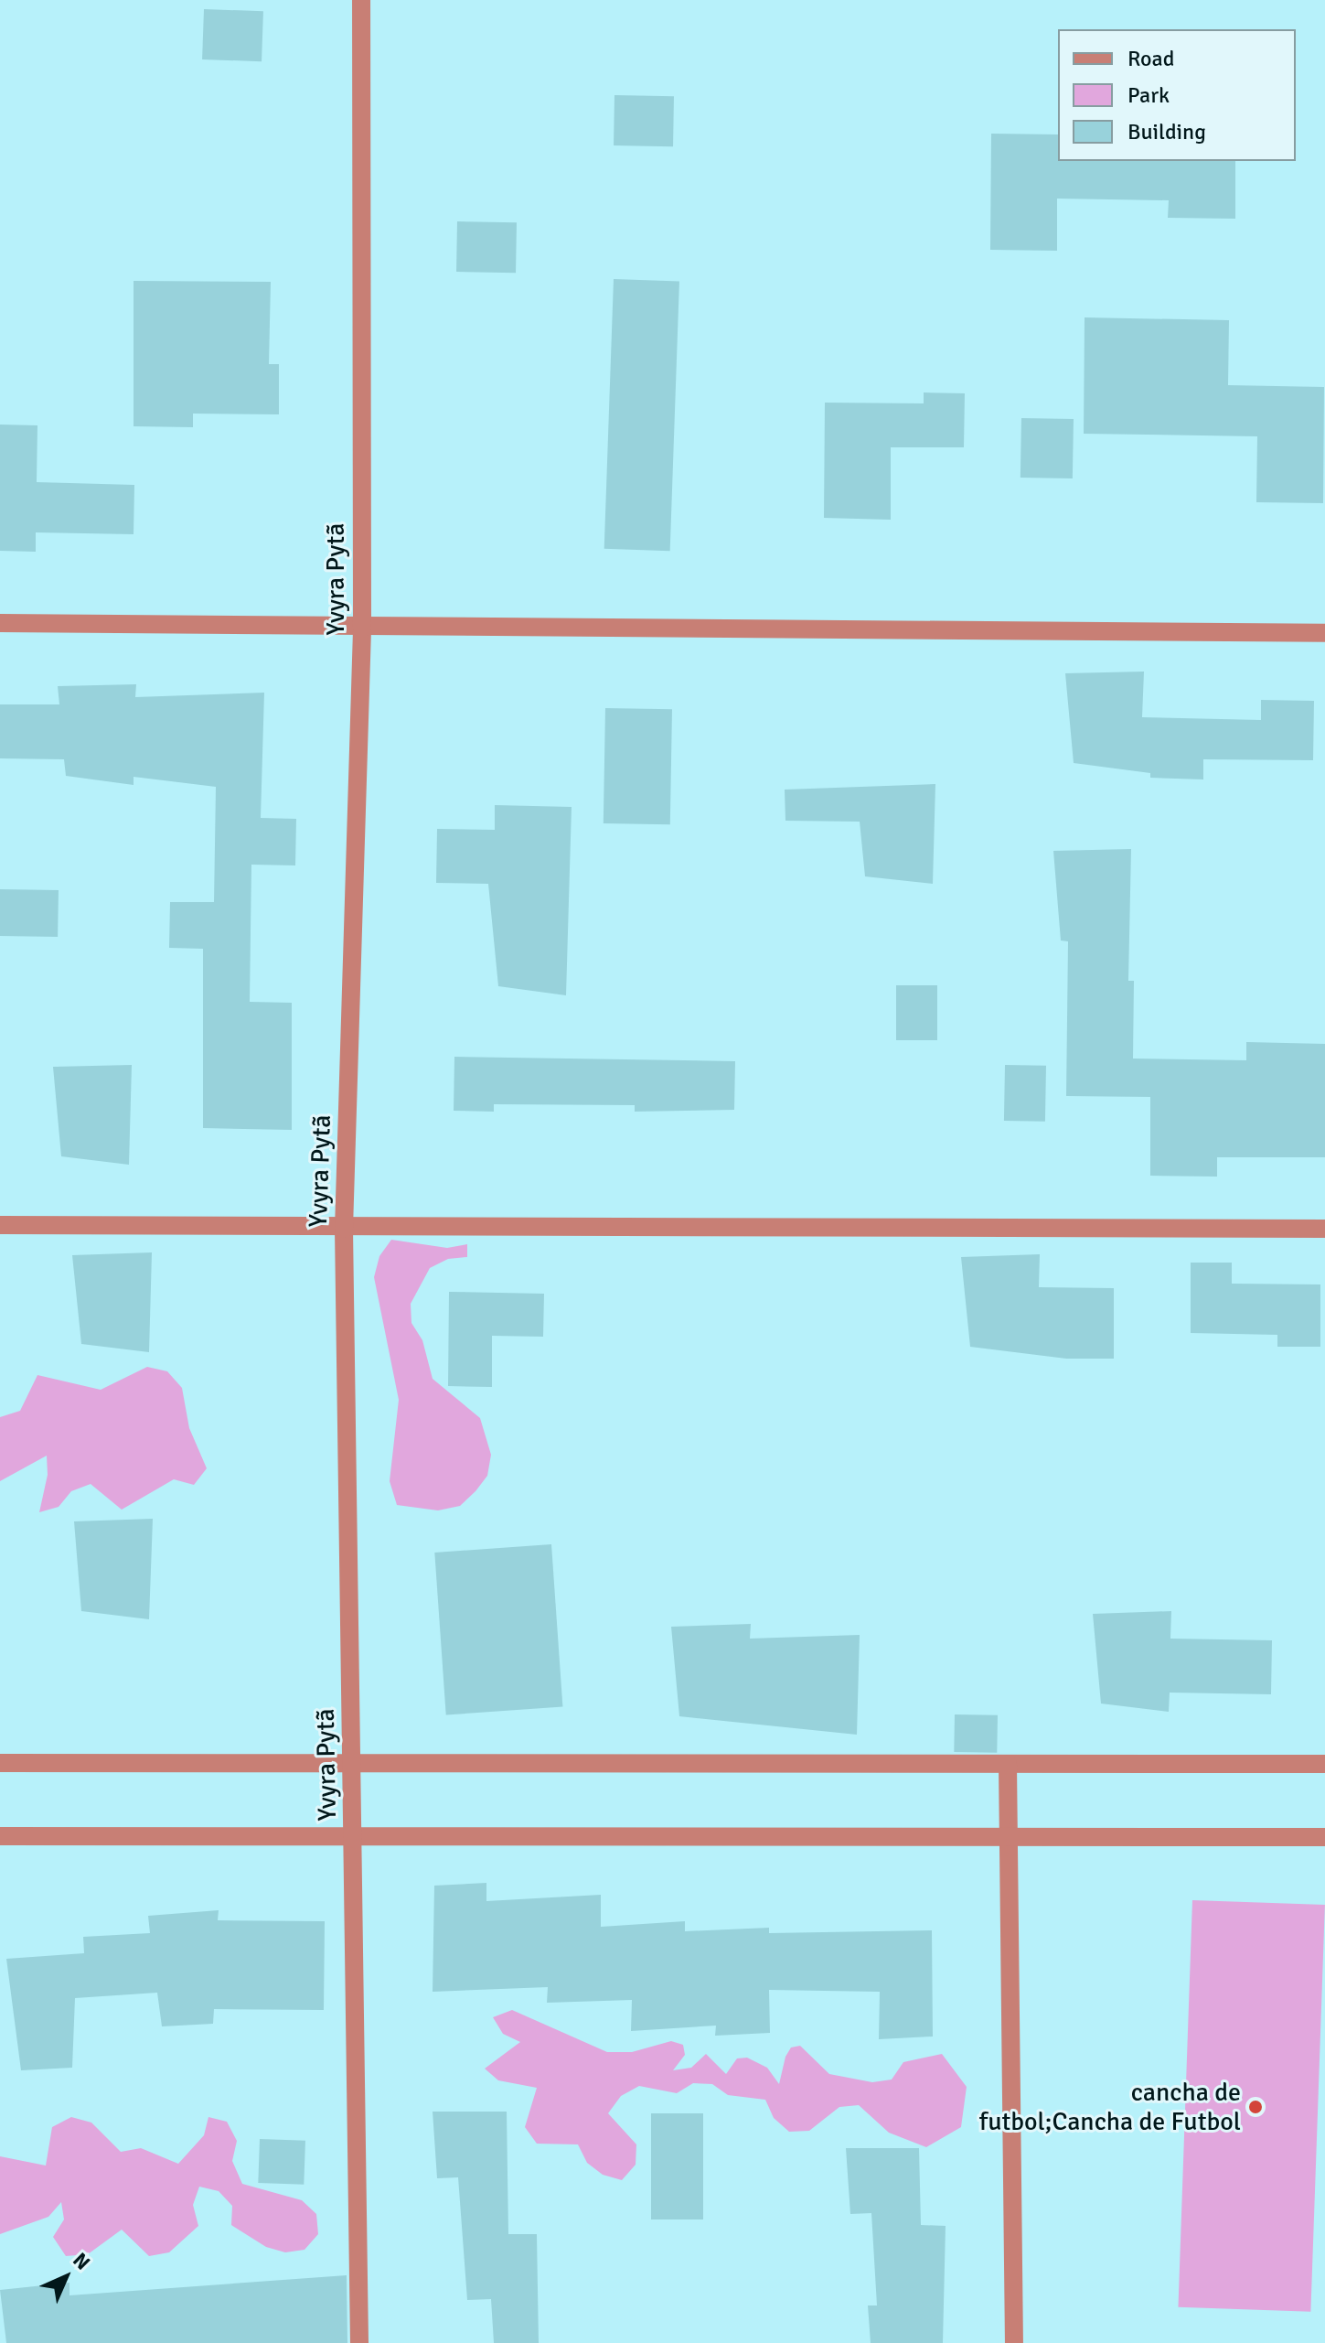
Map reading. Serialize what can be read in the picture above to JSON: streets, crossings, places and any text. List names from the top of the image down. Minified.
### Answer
{"streets":{"street":["Yvyra Pytã"]},"places":["cancha de futbol;Cancha de Futbol"],"legend":["Road","Park","Building"],"north":"top right"}
